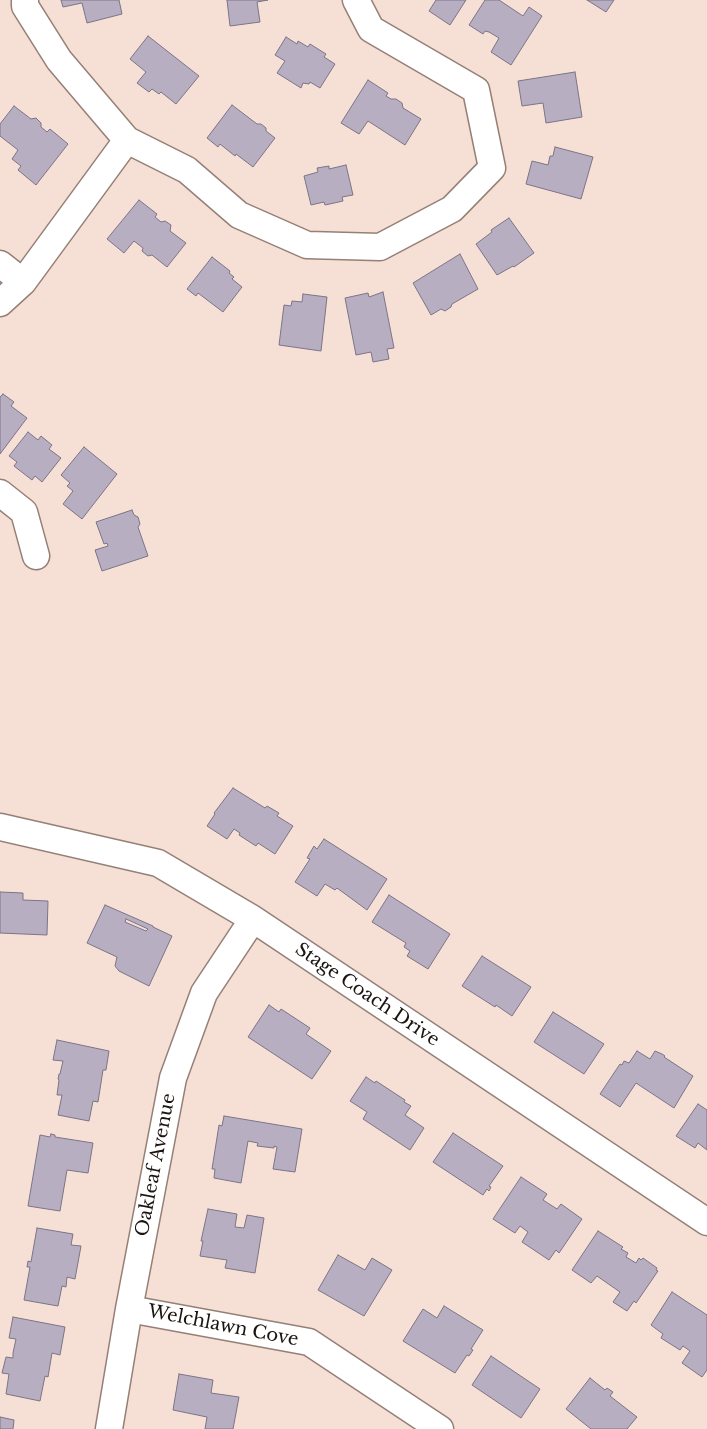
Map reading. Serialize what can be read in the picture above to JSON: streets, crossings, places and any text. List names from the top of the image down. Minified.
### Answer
{"streets":{"street":["Stage Coach Drive","Oakleaf Avenue","Welchlawn Cove"]},"crossings":[["Stage Coach Drive","Oakleaf Avenue"],["Oakleaf Avenue","Welchlawn Cove"]]}
